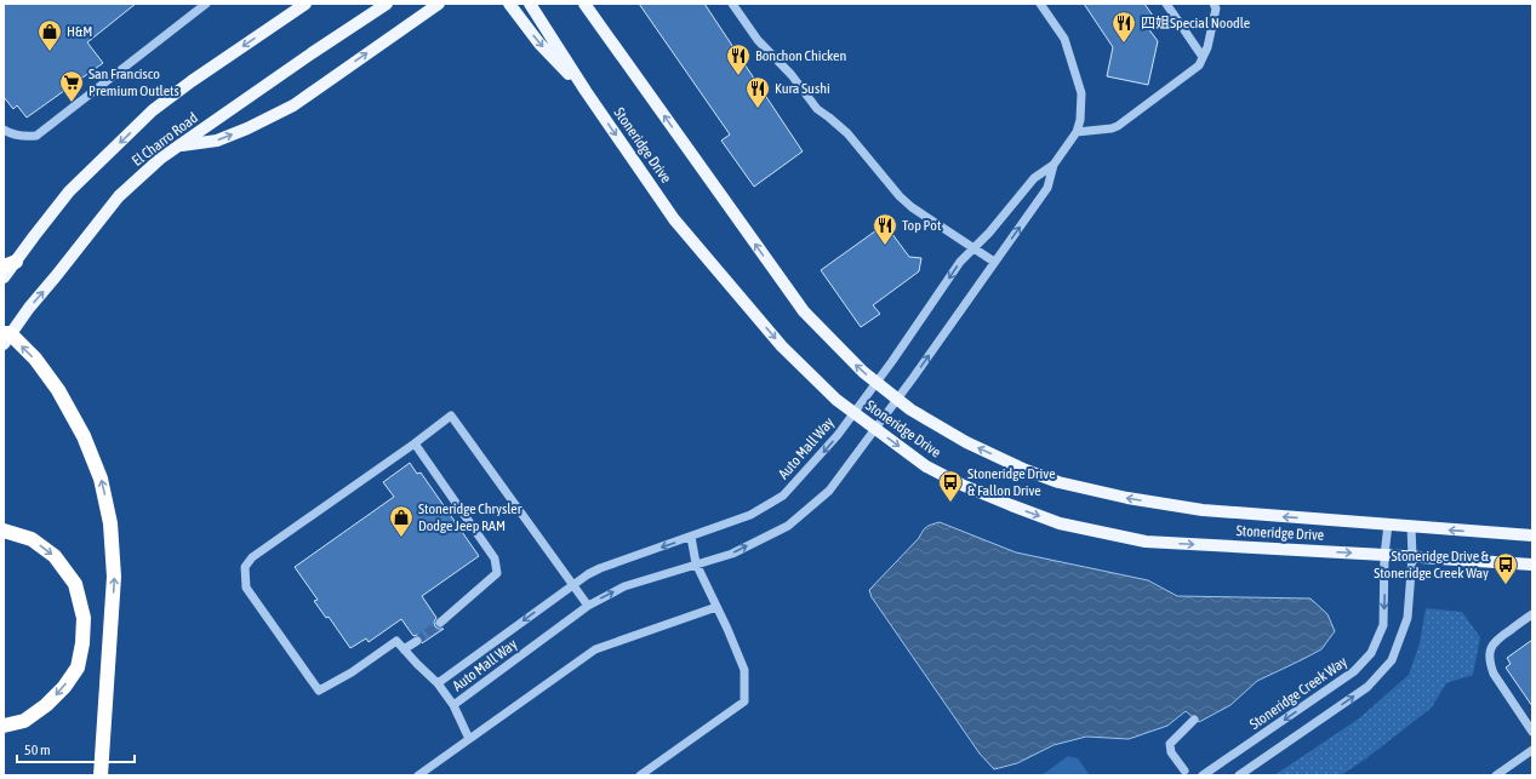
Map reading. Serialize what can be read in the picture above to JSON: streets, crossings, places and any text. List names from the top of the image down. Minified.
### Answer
{"streets":{"main road":["El Charro Road","Stoneridge Drive"],"street":["Auto Mall Way","Stoneridge Creek Way"]},"crossings":[["Stoneridge Drive","Auto Mall Way"],["Stoneridge Drive","Stoneridge Creek Way"]],"places":{"restaurant":["四姐Special Noodle","Bonchon Chicken","Kura Sushi","Top Pot"],"shop":["H&M","Stoneridge Chrysler Dodge Jeep RAM"],"supermarket":["San Francisco Premium Outlets"],"bus stop":["Stoneridge Drive & Fallon Drive","Stoneridge Drive & Stoneridge Creek Way"]},"scale_bar":"50 m"}
